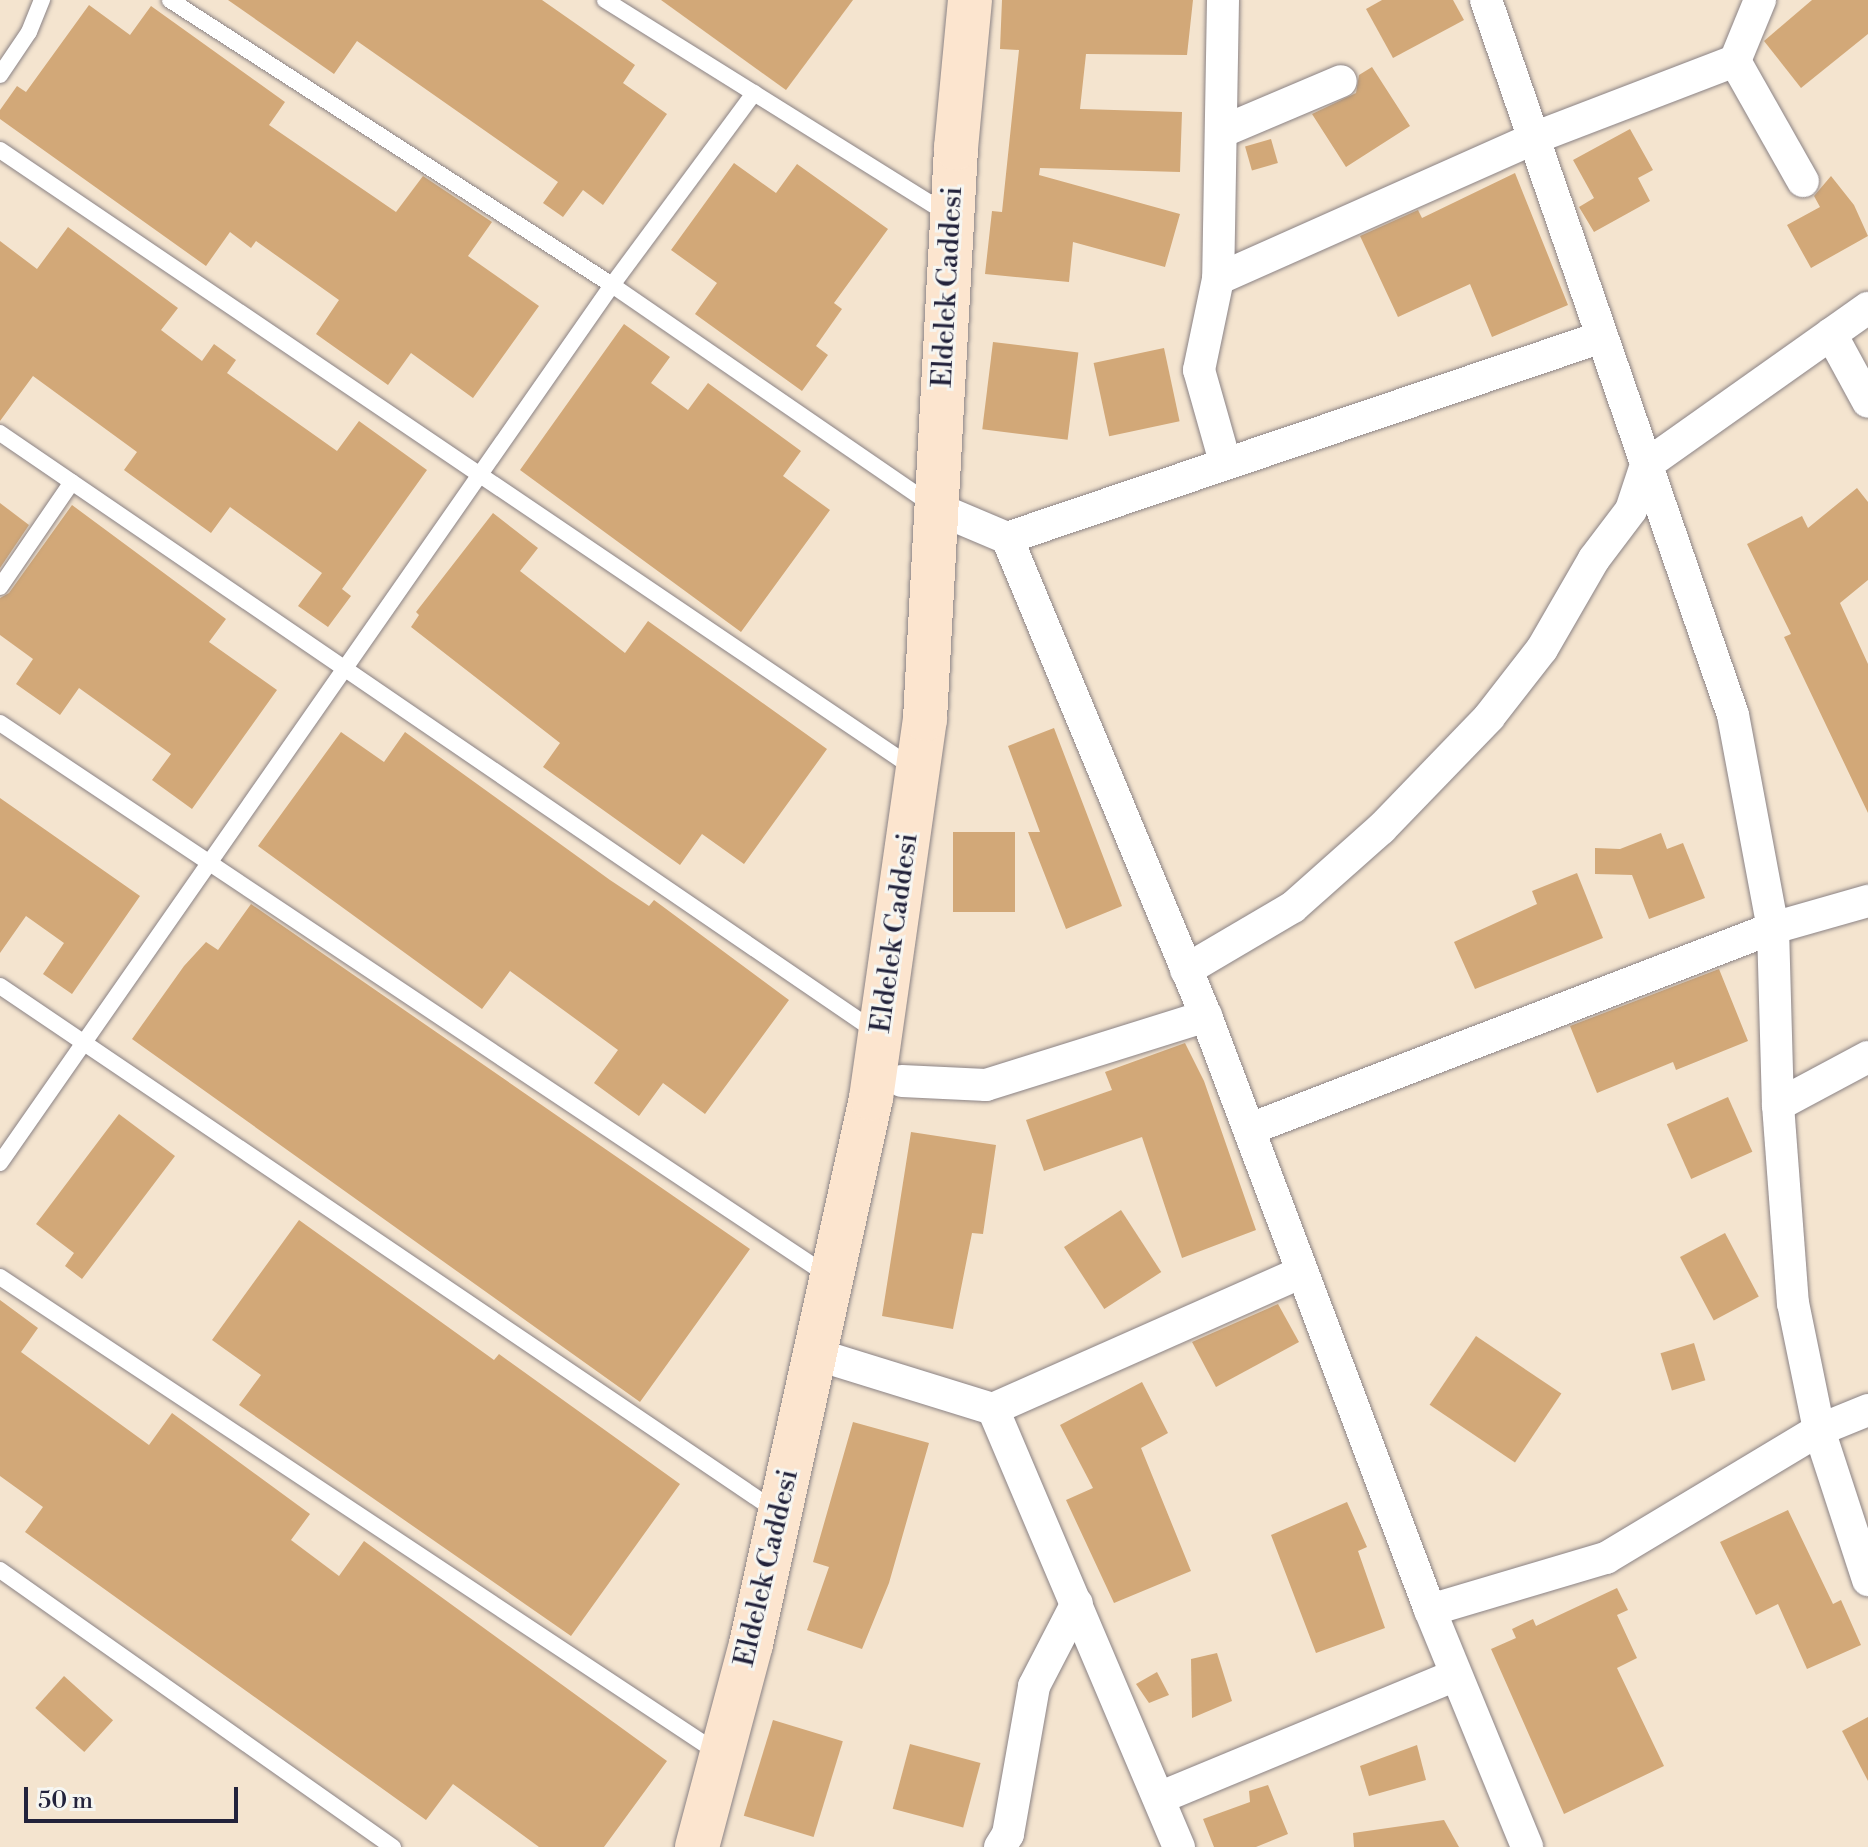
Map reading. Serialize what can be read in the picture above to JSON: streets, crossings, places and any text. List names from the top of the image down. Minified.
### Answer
{"streets":{"street":["Eldelek Caddesi"]},"scale_bar":"50 m"}
